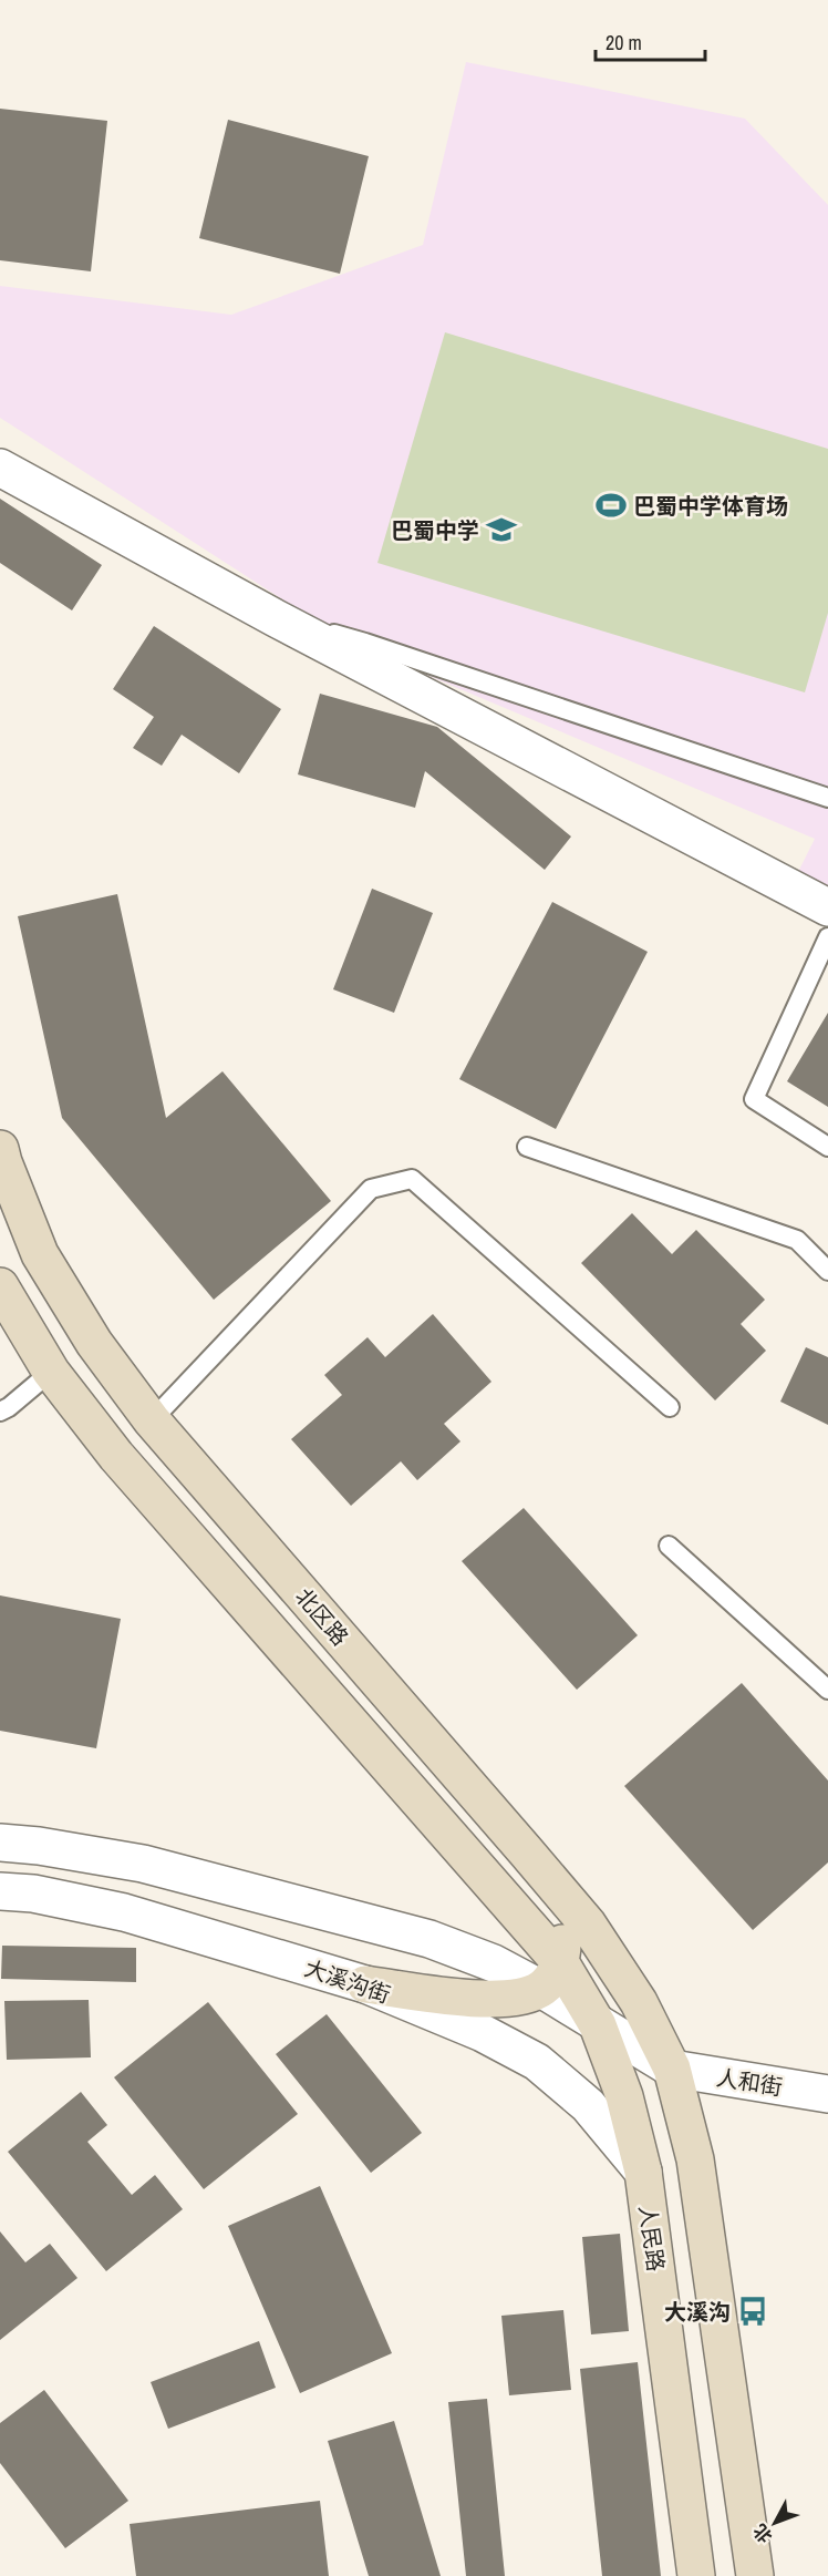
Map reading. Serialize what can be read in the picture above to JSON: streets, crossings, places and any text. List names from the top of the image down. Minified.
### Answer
{"streets":{"main road":["北区路","人民路"],"street":["大溪沟街","人和街"]},"crossings":[["北区路","人和街"],["大溪沟街","人民路"]],"places":{"sports":["巴蜀中学体育场"],"school or university":["巴蜀中学"],"bus stop":["大溪沟"]},"scale_bar":"20 m","north":"bottom left"}
